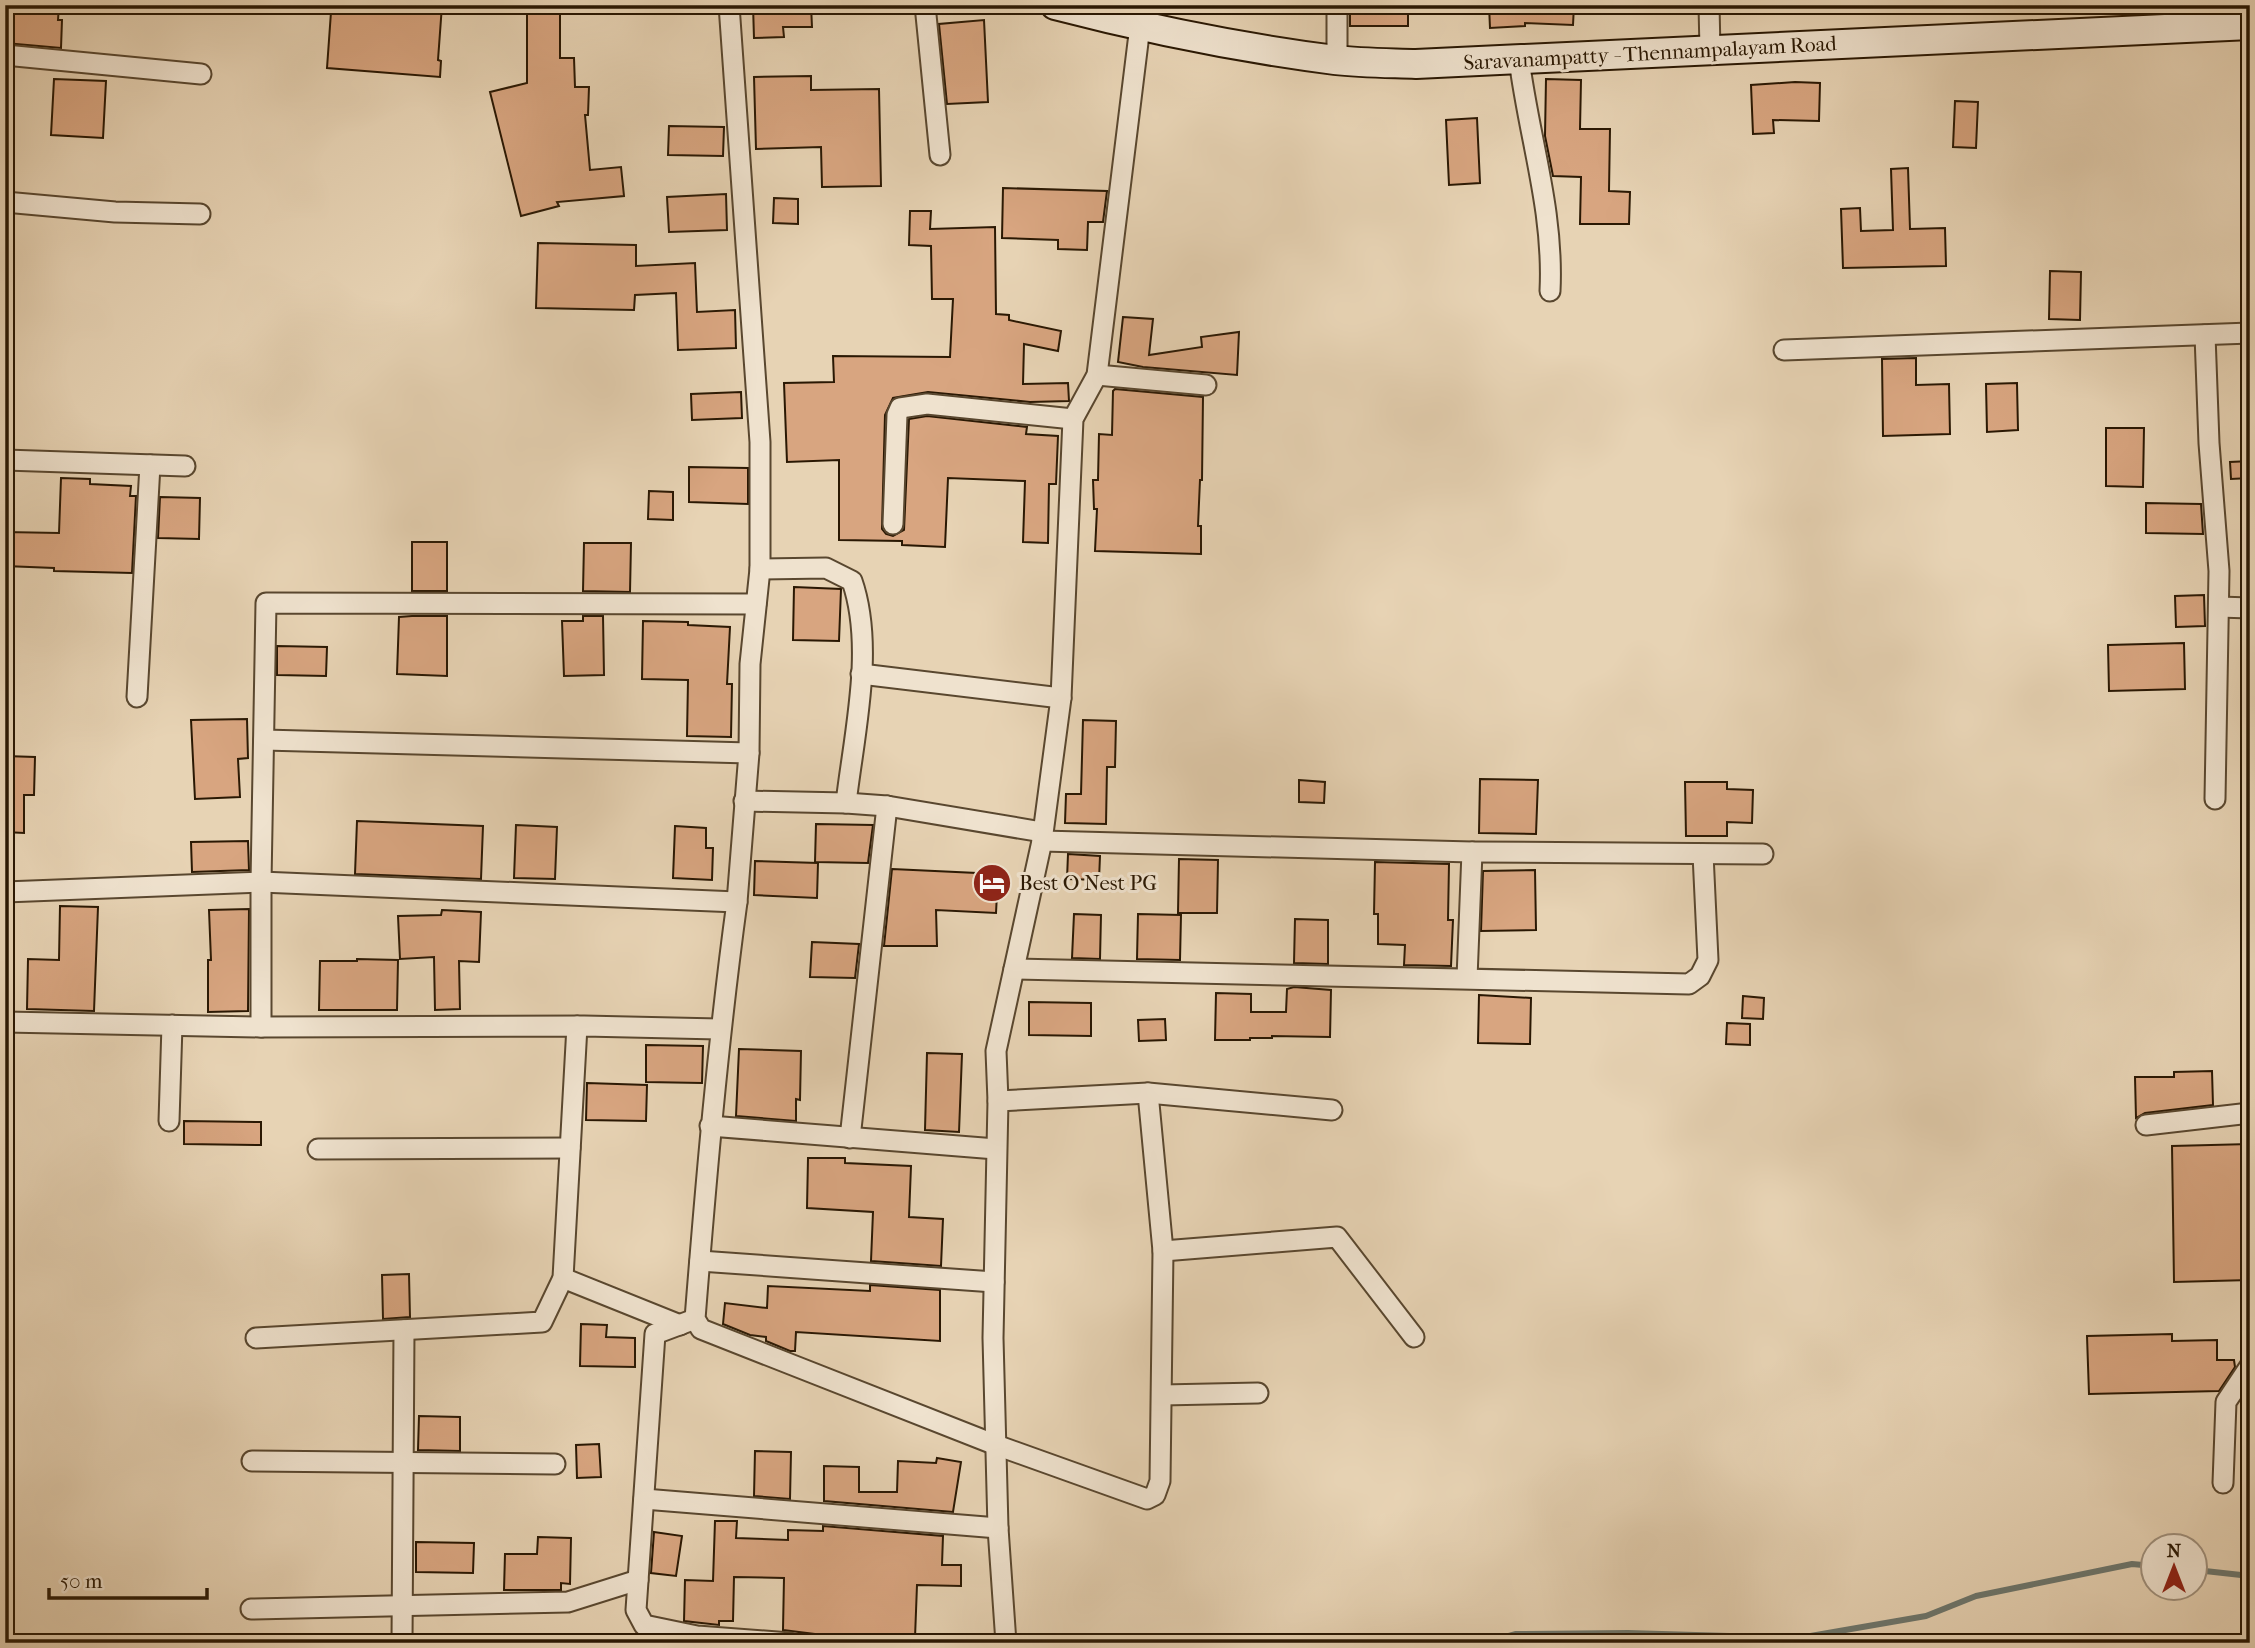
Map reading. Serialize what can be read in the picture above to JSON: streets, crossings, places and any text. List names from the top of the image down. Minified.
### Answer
{"streets":{"main road":["Saravanampatty - Thennampalayam Road"]},"places":{"hotel":["Best O Nest PG"]},"scale_bar":"50 m","north":"top"}
